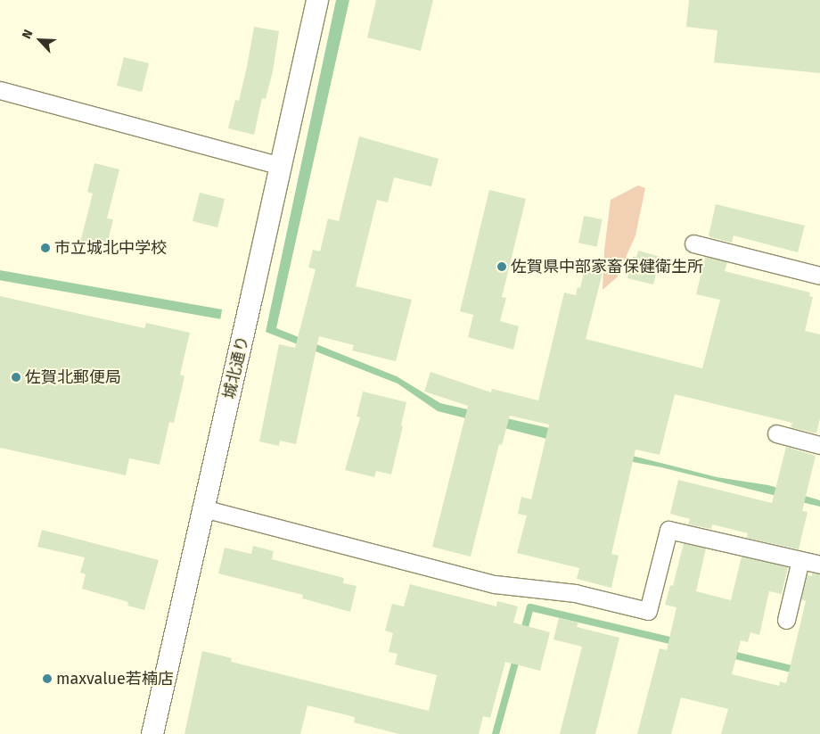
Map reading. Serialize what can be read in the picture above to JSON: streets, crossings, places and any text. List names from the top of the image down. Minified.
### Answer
{"streets":{"street":["城北通り"]},"places":["市立城北中学校","佐賀県中部家畜保健衛生所","佐賀北郵便局","maxvalue若楠店"],"north":"top left"}
